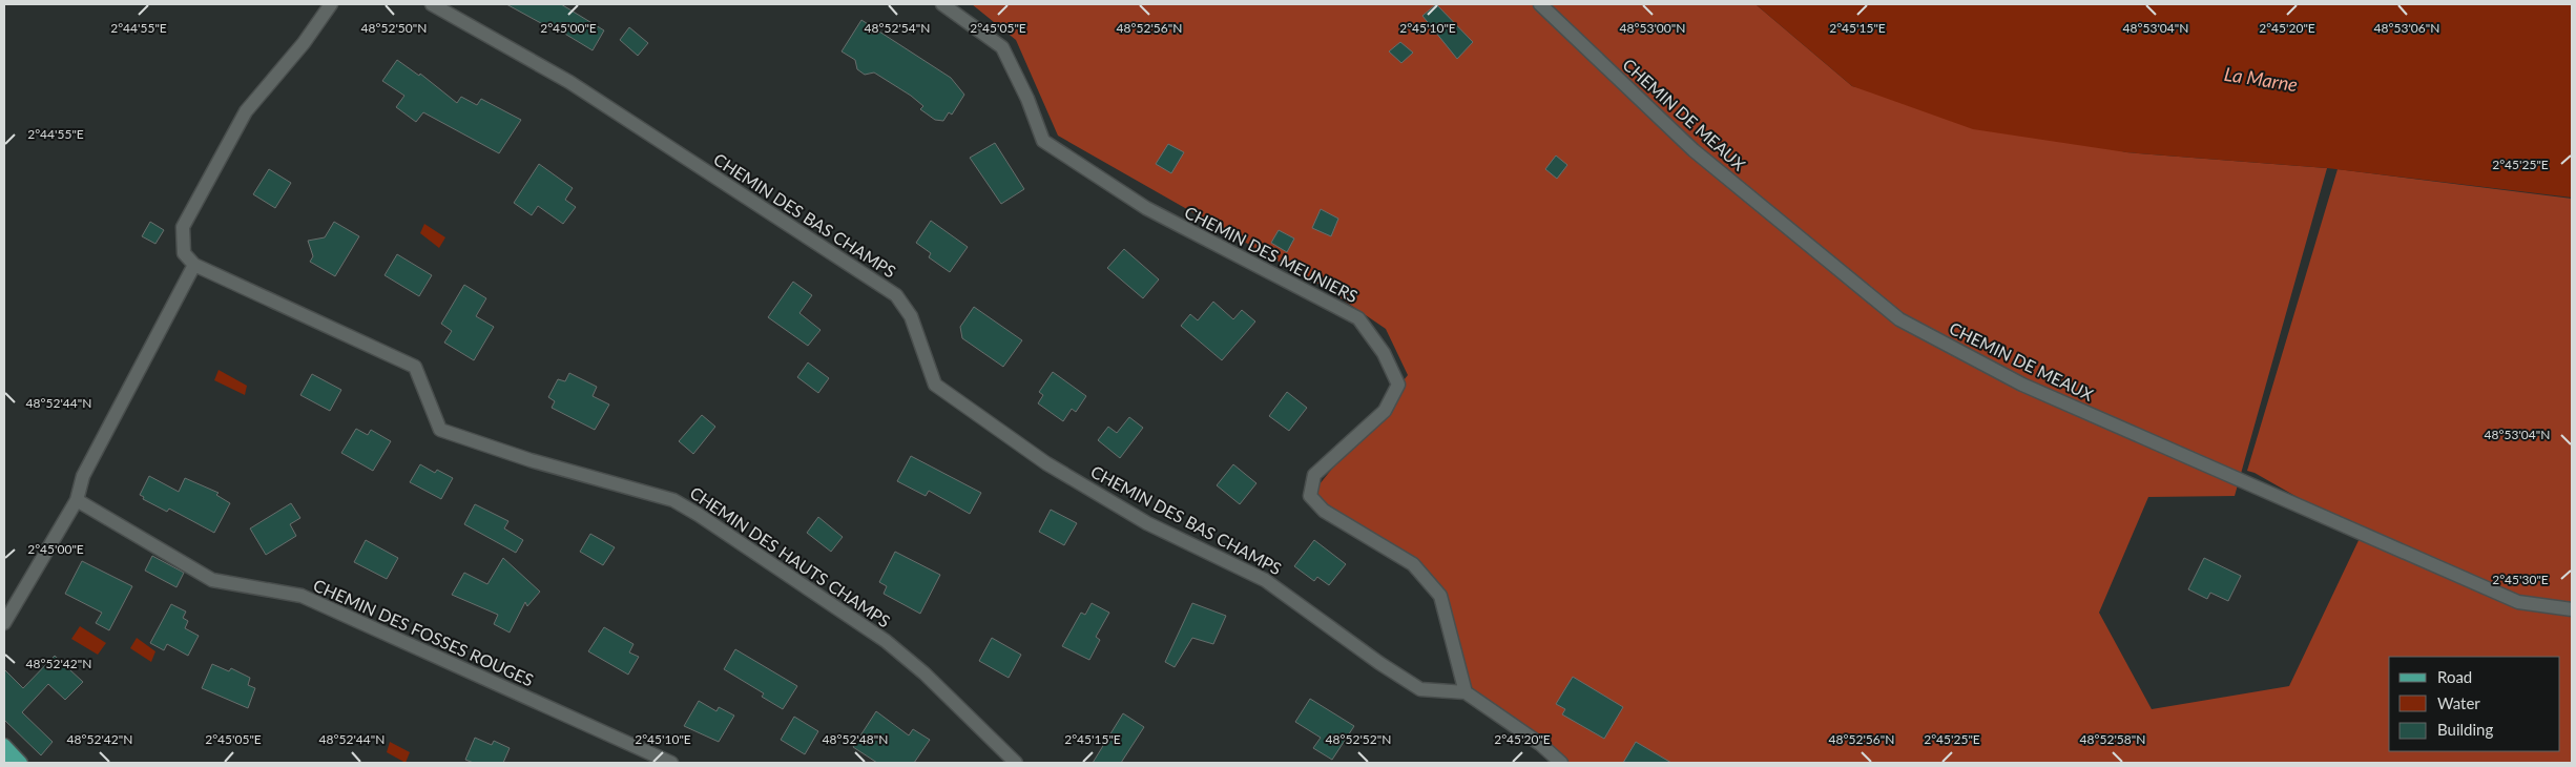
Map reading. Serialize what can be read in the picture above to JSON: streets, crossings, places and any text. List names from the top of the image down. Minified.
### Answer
{"streets":{"street":["CHEMIN DE MEAUX","CHEMIN DES BAS CHAMPS","CHEMIN DES MEUNIERS","CHEMIN DES HAUTS CHAMPS","CHEMIN DES FOSSES ROUGES"]},"crossings":[["CHEMIN DES BAS CHAMPS","CHEMIN DES MEUNIERS"]],"water":["La Marne"],"legend":["Road","Water","Building"],"coordinates":["2°44'55\"E","2°45'00\"E","2°45'15\"E","2°45'20\"E","2°45'05\"E","2°45'10\"E","48°53'06\"N","48°53'04\"N","48°52'50\"N","48°52'54\"N","48°52'56\"N","48°53'00\"N","2°45'25\"E","48°52'44\"N","2°45'30\"E","48°52'42\"N","48°52'48\"N","48°52'52\"N","48°52'58\"N"]}
